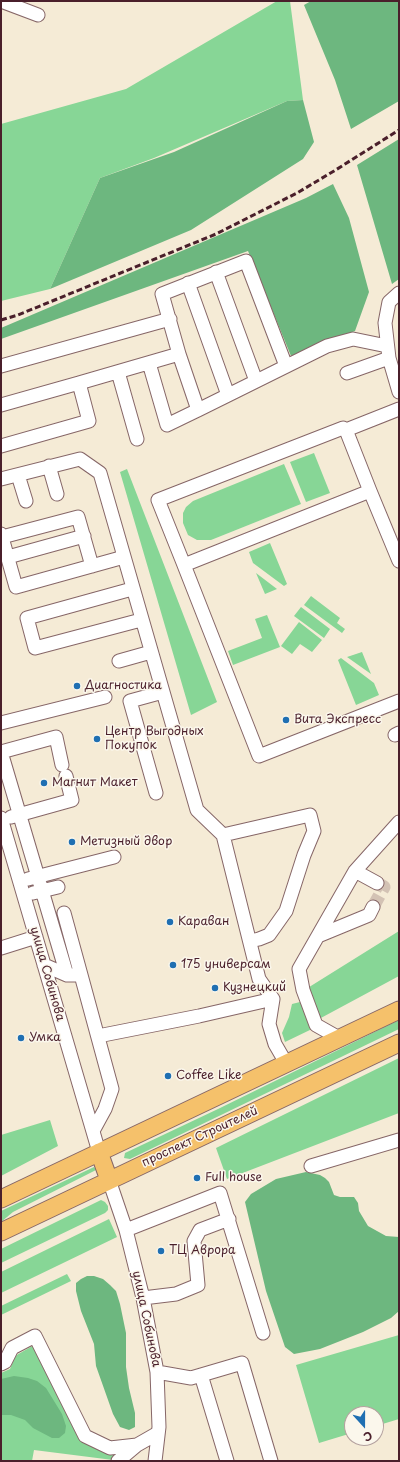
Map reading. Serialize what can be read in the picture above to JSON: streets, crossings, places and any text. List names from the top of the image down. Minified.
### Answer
{"streets":{"main road":["проспект Строителей"],"street":["улица Собинова"]},"crossings":[["улица Собинова","проспект Строителей"]],"places":["Диагностика","Вита Экспресс","Центр Выгодных Покупок","Магнит Макет","Метизный двор","Караван","175 универсам","Кузнецкий","Умка","Coffee Like","Full house","ТЦ Аврора"],"north":"bottom"}
